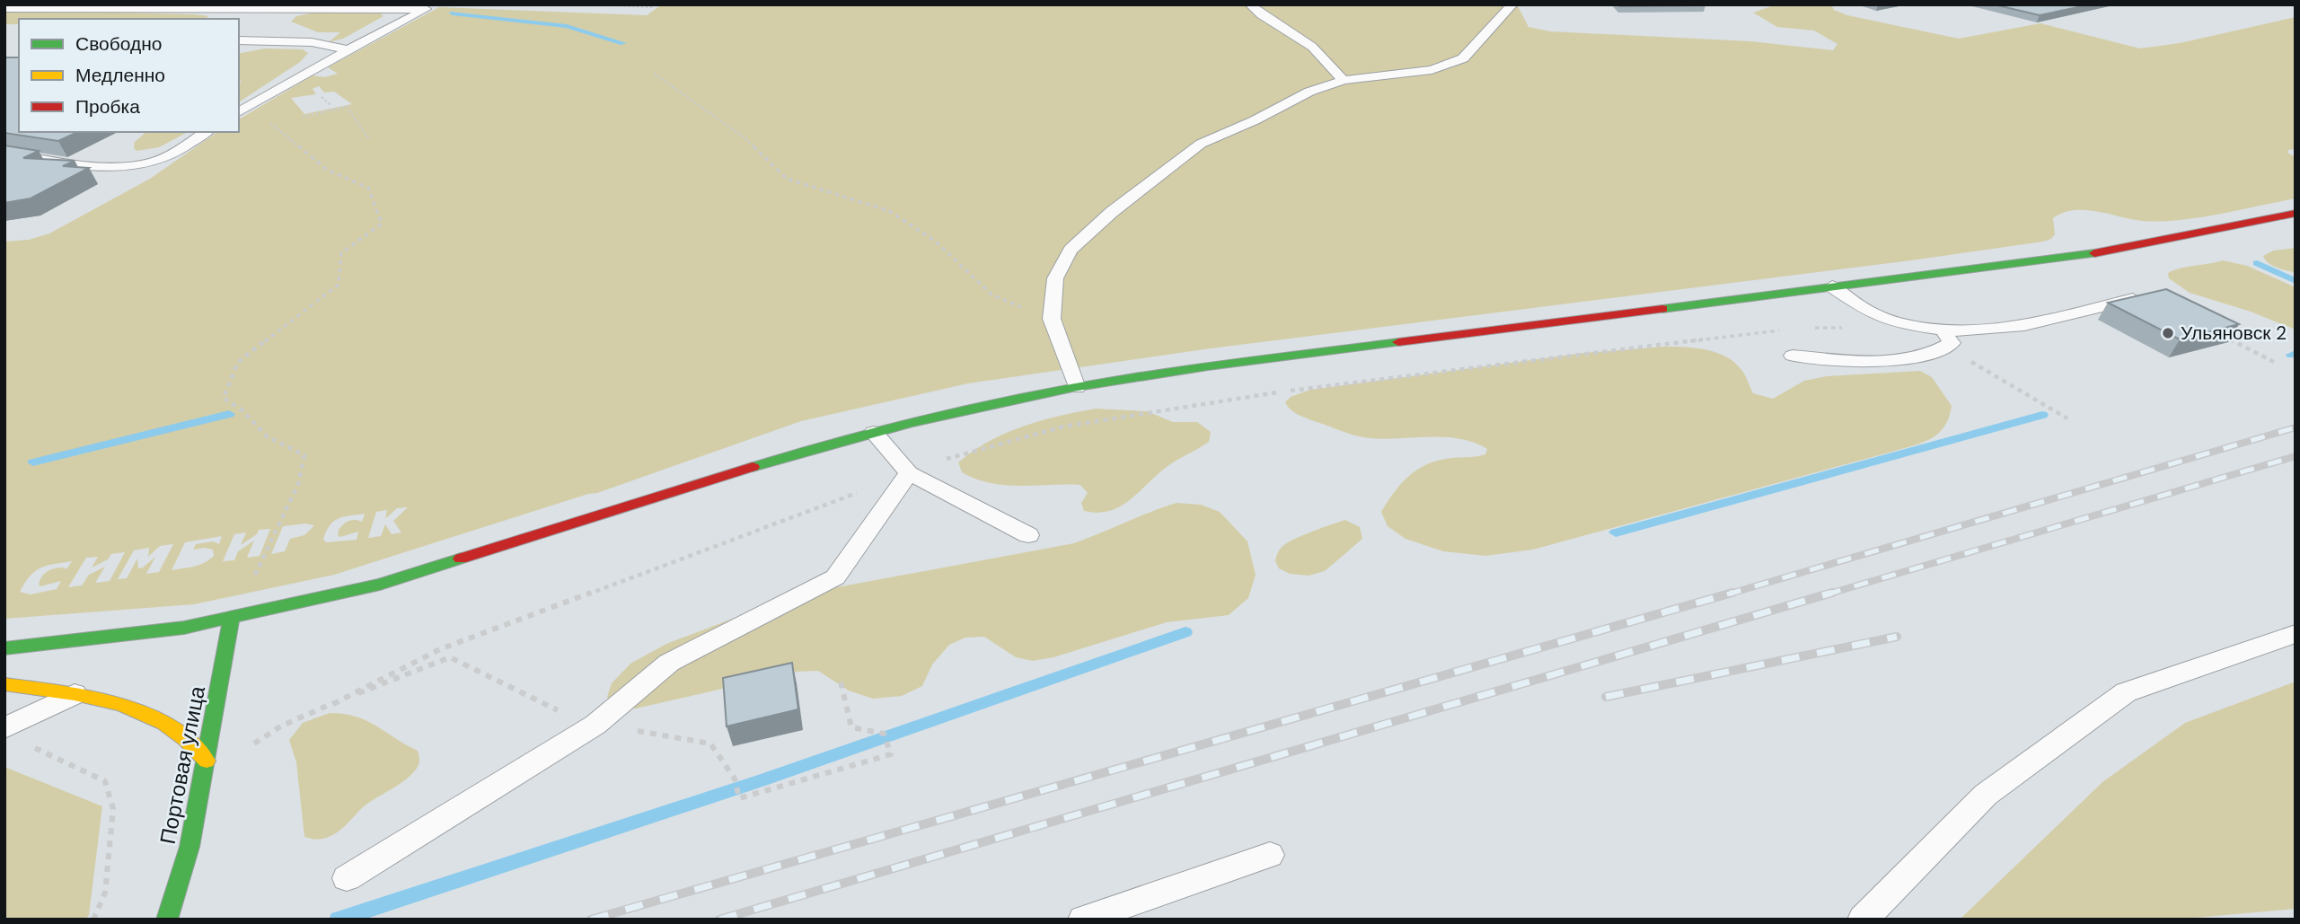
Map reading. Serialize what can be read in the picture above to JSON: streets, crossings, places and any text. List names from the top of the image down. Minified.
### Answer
{"streets":{"main road":["Портовая улица"]},"places":["Ульяновск 2"],"legend":["Свободно","Медленно","Пробка"]}
